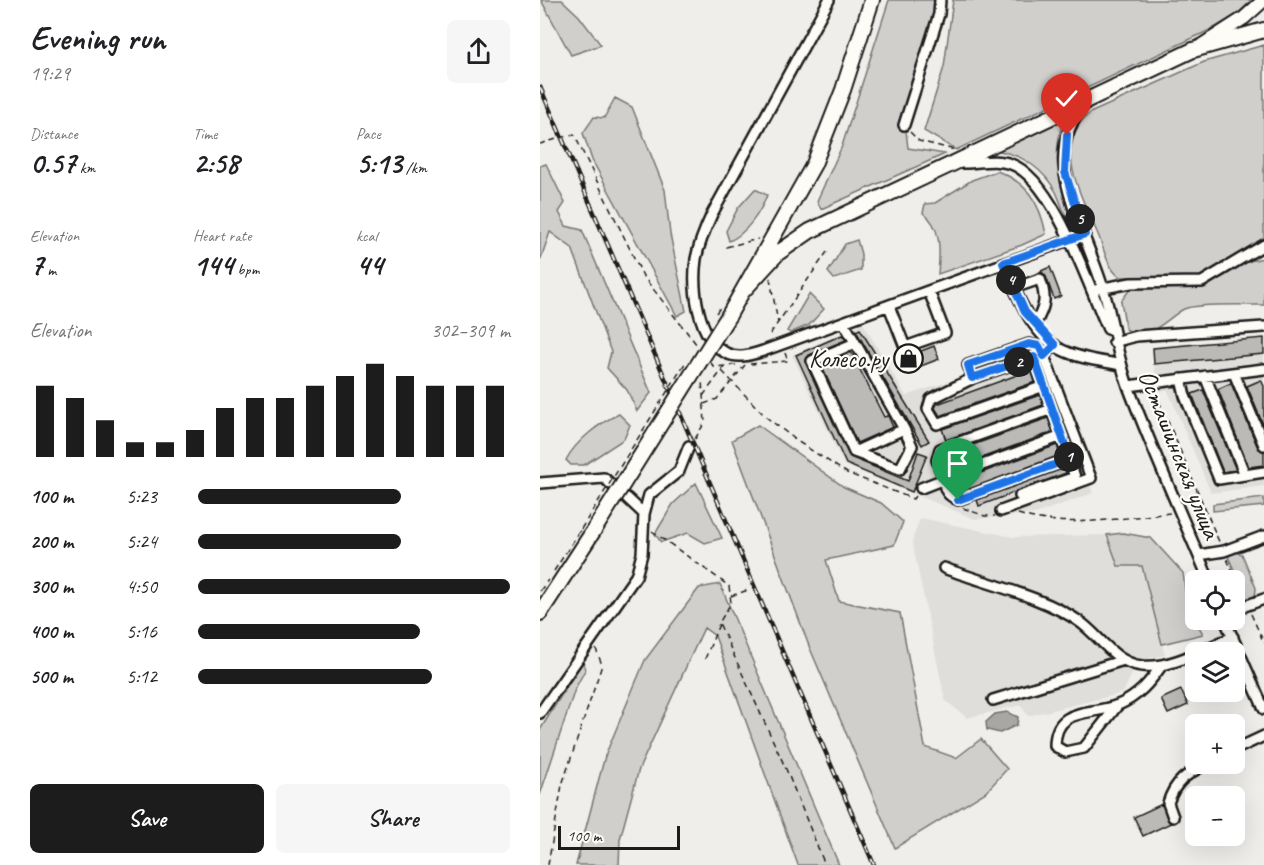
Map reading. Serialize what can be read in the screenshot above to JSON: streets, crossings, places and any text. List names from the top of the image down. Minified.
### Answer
{"streets":{"street":["Осташинская улица"]},"places":{"shop":["Колесо.ру"]},"scale_bar":"100 m","page":{"heading":["Evening run","19:29"],"stats":[["Distance","0.57 km"],["Time","2:58"],["Pace","5:13 /km"],["Elevation","7 m"],["Heart rate","144 bpm"],["kcal","44"]],"pins":["5","4","2","1"],"chart":["Elevation","302–309 m"],"list":[{"name":"100 m","note":"5:23"},{"name":"200 m","note":"5:24"},{"name":"300 m","note":"4:50"},{"name":"400 m","note":"5:16"},{"name":"500 m","note":"5:12"}],"map_buttons":["+","−"],"buttons":["Save","Share"],"scale":"100 m"}}
